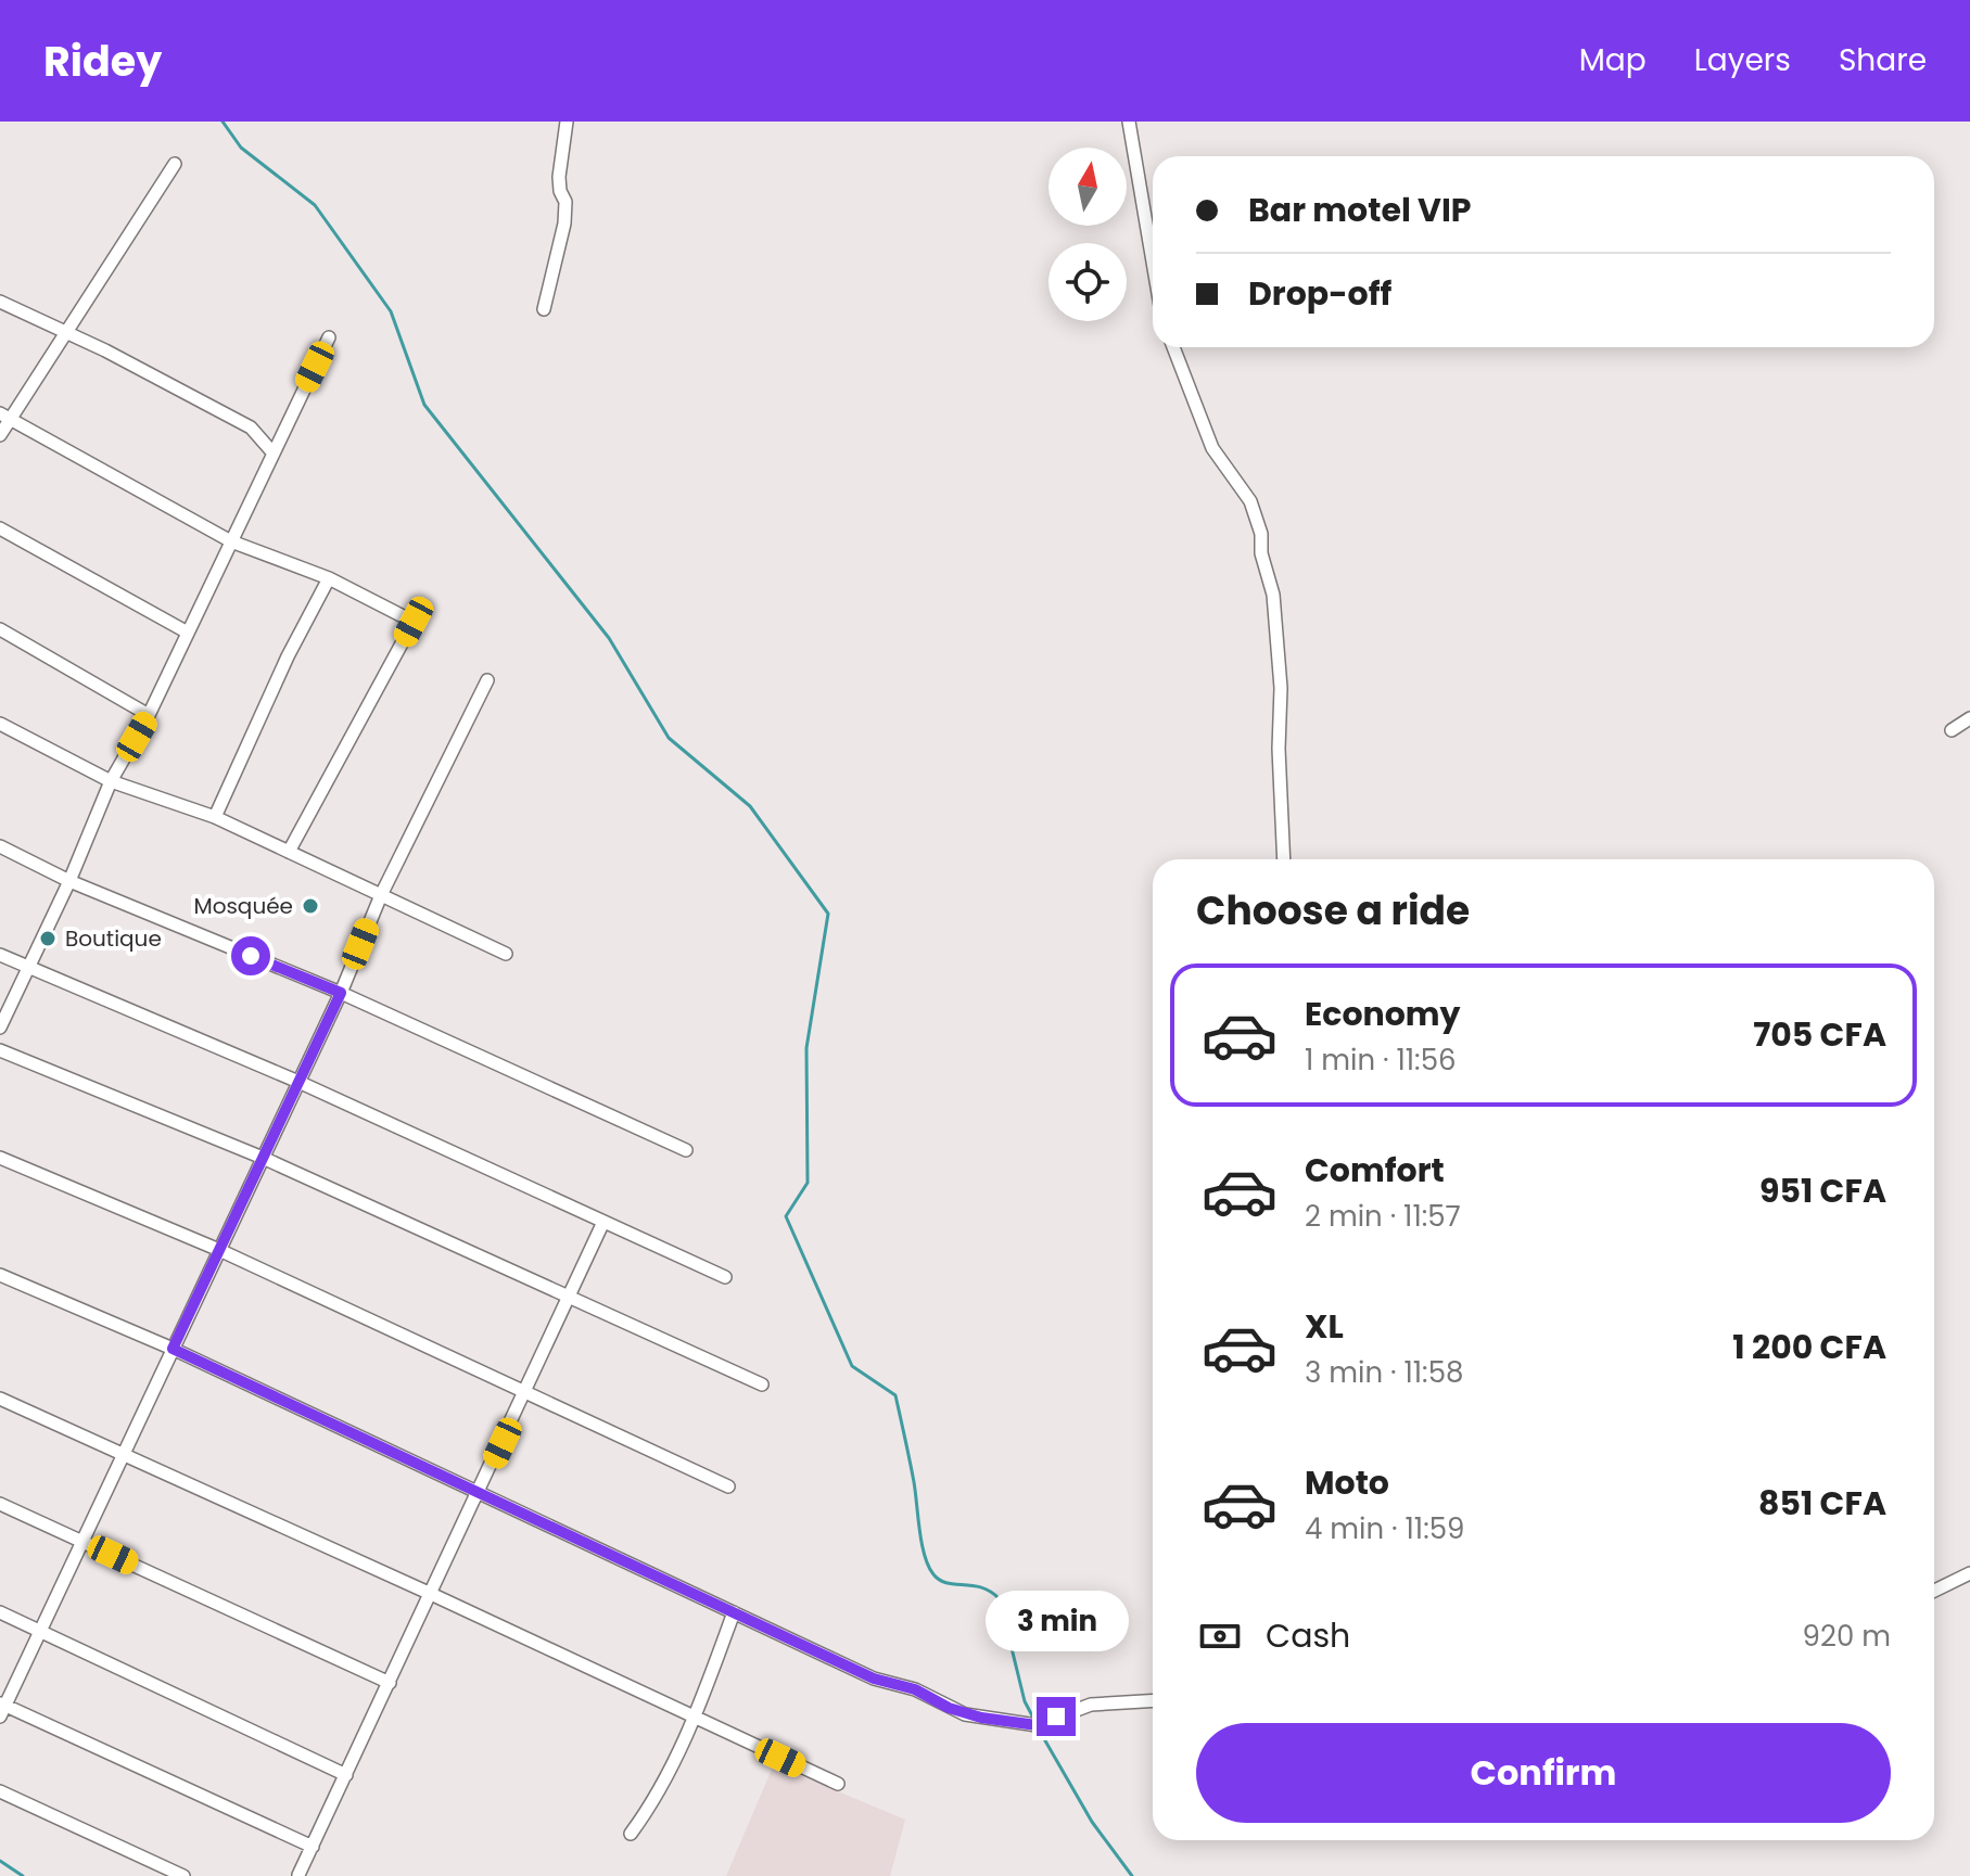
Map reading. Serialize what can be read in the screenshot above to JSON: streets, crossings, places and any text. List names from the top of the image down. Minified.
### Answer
{"places":["Mosquée","Boutique"],"north":"top","page":{"header":"Ridey","nav":["Map","Layers","Share"],"banner":["Bar motel VIP","Drop-off"],"heading":"Choose a ride","list":[{"name":"Economy","note":"1 min · 11:56","value":"705 CFA"},{"name":"Comfort","note":"2 min · 11:57","value":"951 CFA"},{"name":"XL","note":"3 min · 11:58","value":"1 200 CFA"},{"name":"Moto","note":"4 min · 11:59","value":"851 CFA"}],"pay":["Cash","920 m"],"bubble":"3 min","buttons":"Confirm"}}
